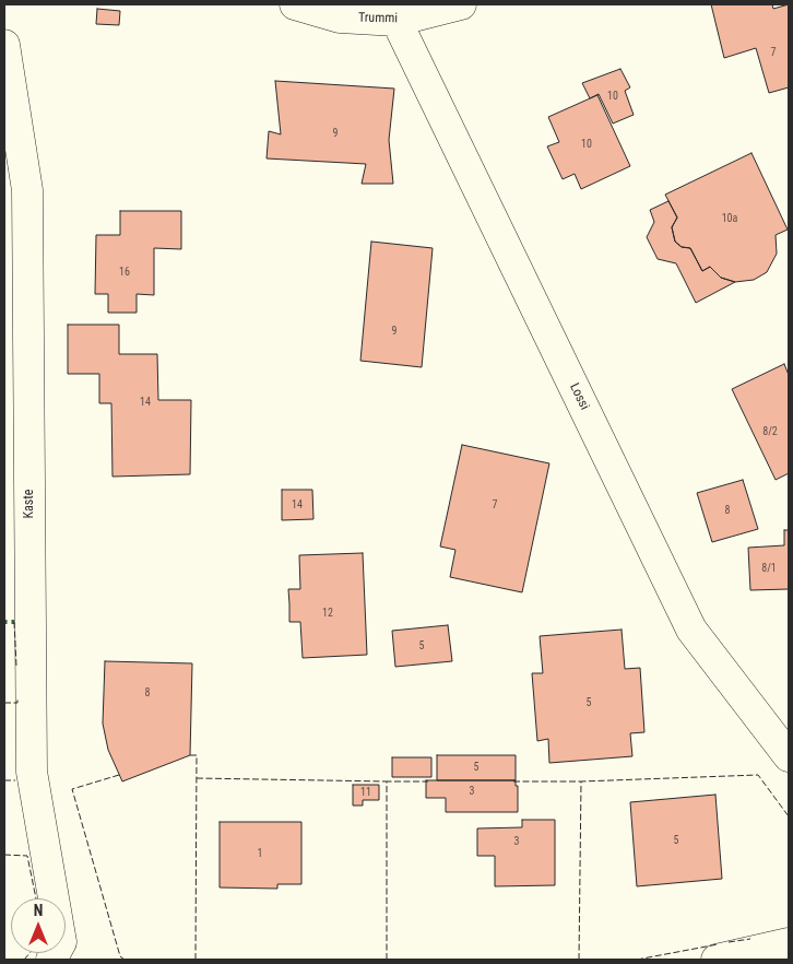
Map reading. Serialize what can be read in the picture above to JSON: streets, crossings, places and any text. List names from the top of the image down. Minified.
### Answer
{"streets":{"street":["Trummi","Lossi","Kaste"]},"crossings":[["Trummi","Lossi"]],"house_numbers":["7","10","9","10","10a","16","9","14","8/2","14","7","8","8/1","12","5","8","5","5","3","11","5","3","1"],"north":"top"}
